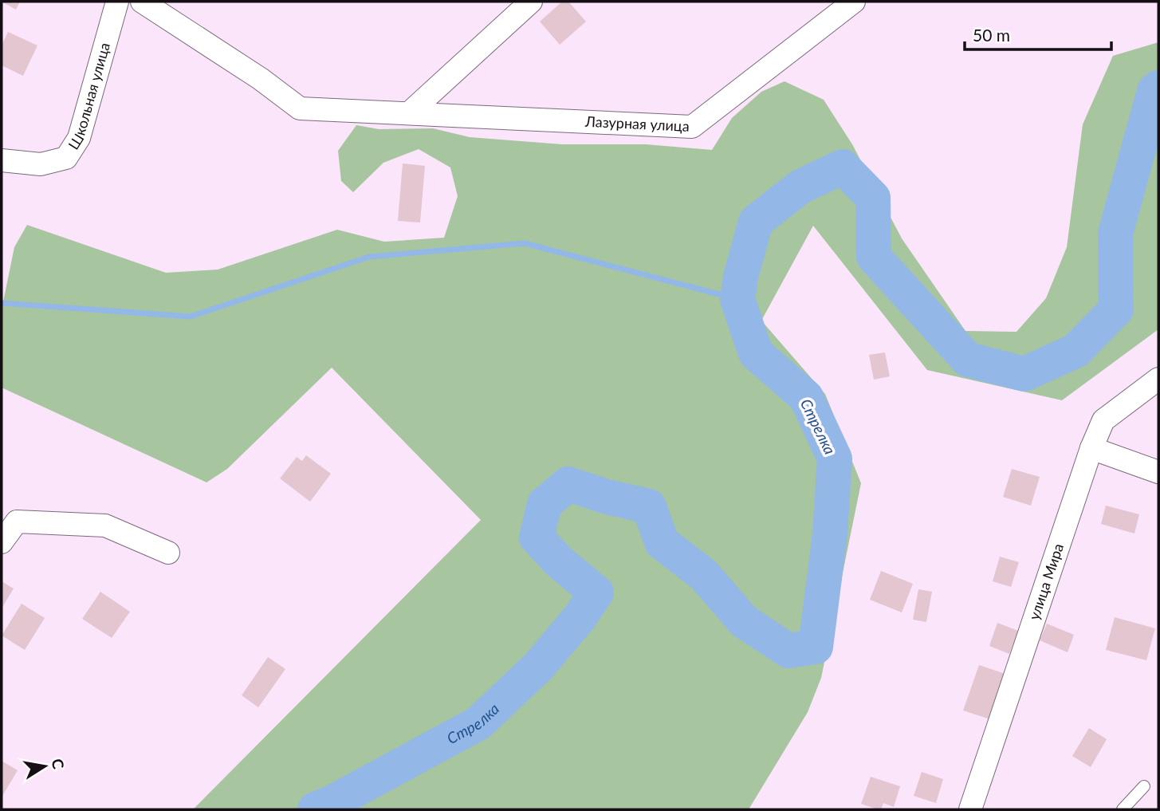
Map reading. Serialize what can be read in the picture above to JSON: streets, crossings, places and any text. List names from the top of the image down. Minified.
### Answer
{"streets":{"street":["Школьная улица","Лазурная улица","улица Мира"]},"water":["Стрелка"],"scale_bar":"50 m","north":"right"}
